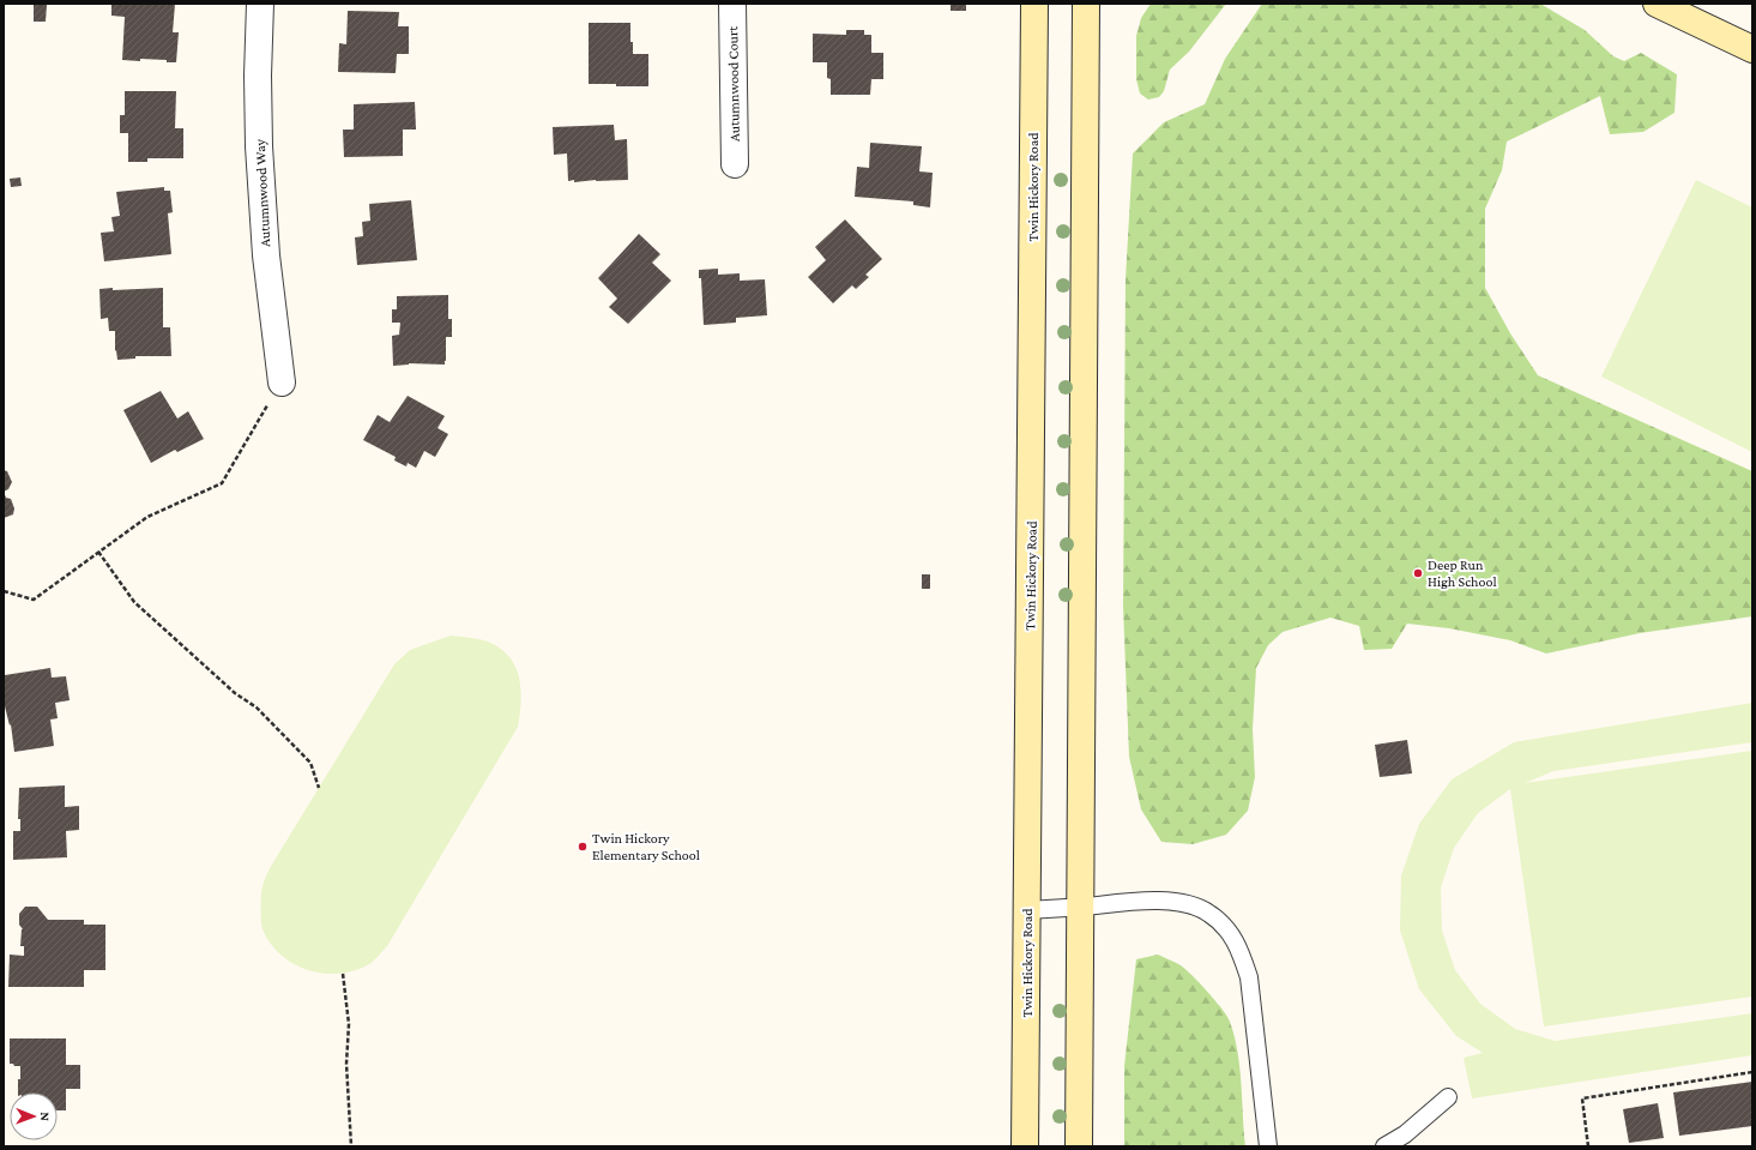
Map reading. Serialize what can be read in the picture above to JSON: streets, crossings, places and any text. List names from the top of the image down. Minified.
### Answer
{"streets":{"main road":["Twin Hickory Road"],"street":["Autumnwood Court","Autumnwood Way"]},"places":["Deep Run High School","Twin Hickory Elementary School"],"north":"right"}
